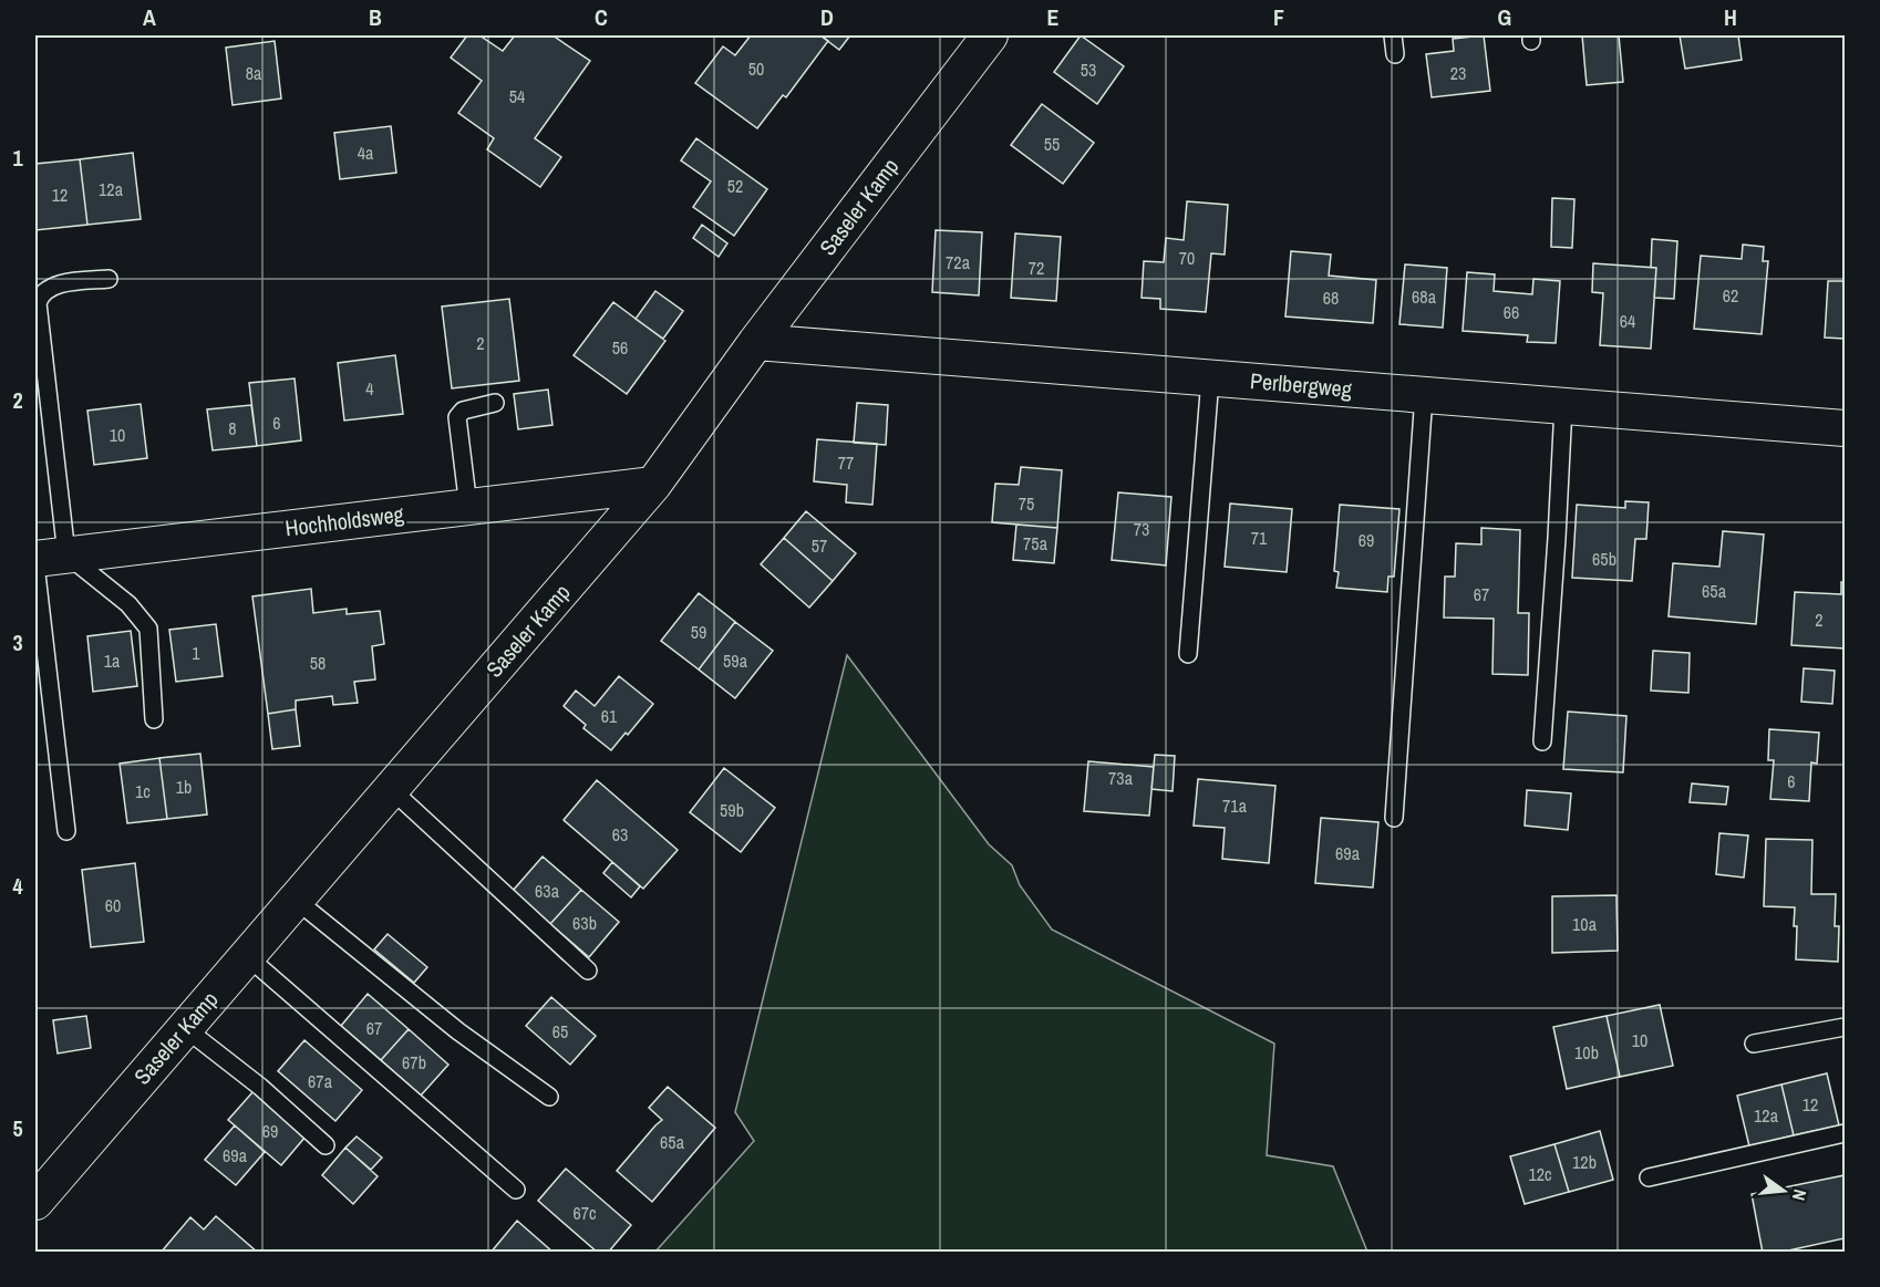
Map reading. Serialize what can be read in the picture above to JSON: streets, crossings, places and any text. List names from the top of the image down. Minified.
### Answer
{"streets":{"street":["Saseler Kamp","Perlbergweg","Hochholdsweg"]},"crossings":[["Saseler Kamp","Perlbergweg"],["Saseler Kamp","Hochholdsweg"]],"house_numbers":["50","53","8a","23","54","55","4a","52","12a","12","70","72a","72","62","68a","68","66","64","2","56","4","6","8","10","77","75","73","71","69","75a","57","65b","65a","67","2","59","1","1a","59a","58","61","73a","6","1b","1c","71a","59b","63","69a","63a","60","63b","10a","67","65","10","10b","67b","67a","12","12a","69","65a","69a","12b","12c","67c"],"north":"right","grid":{"columns":["A","B","C","D","E","F","G","H"],"rows":["1","2","3","4","5"]}}
